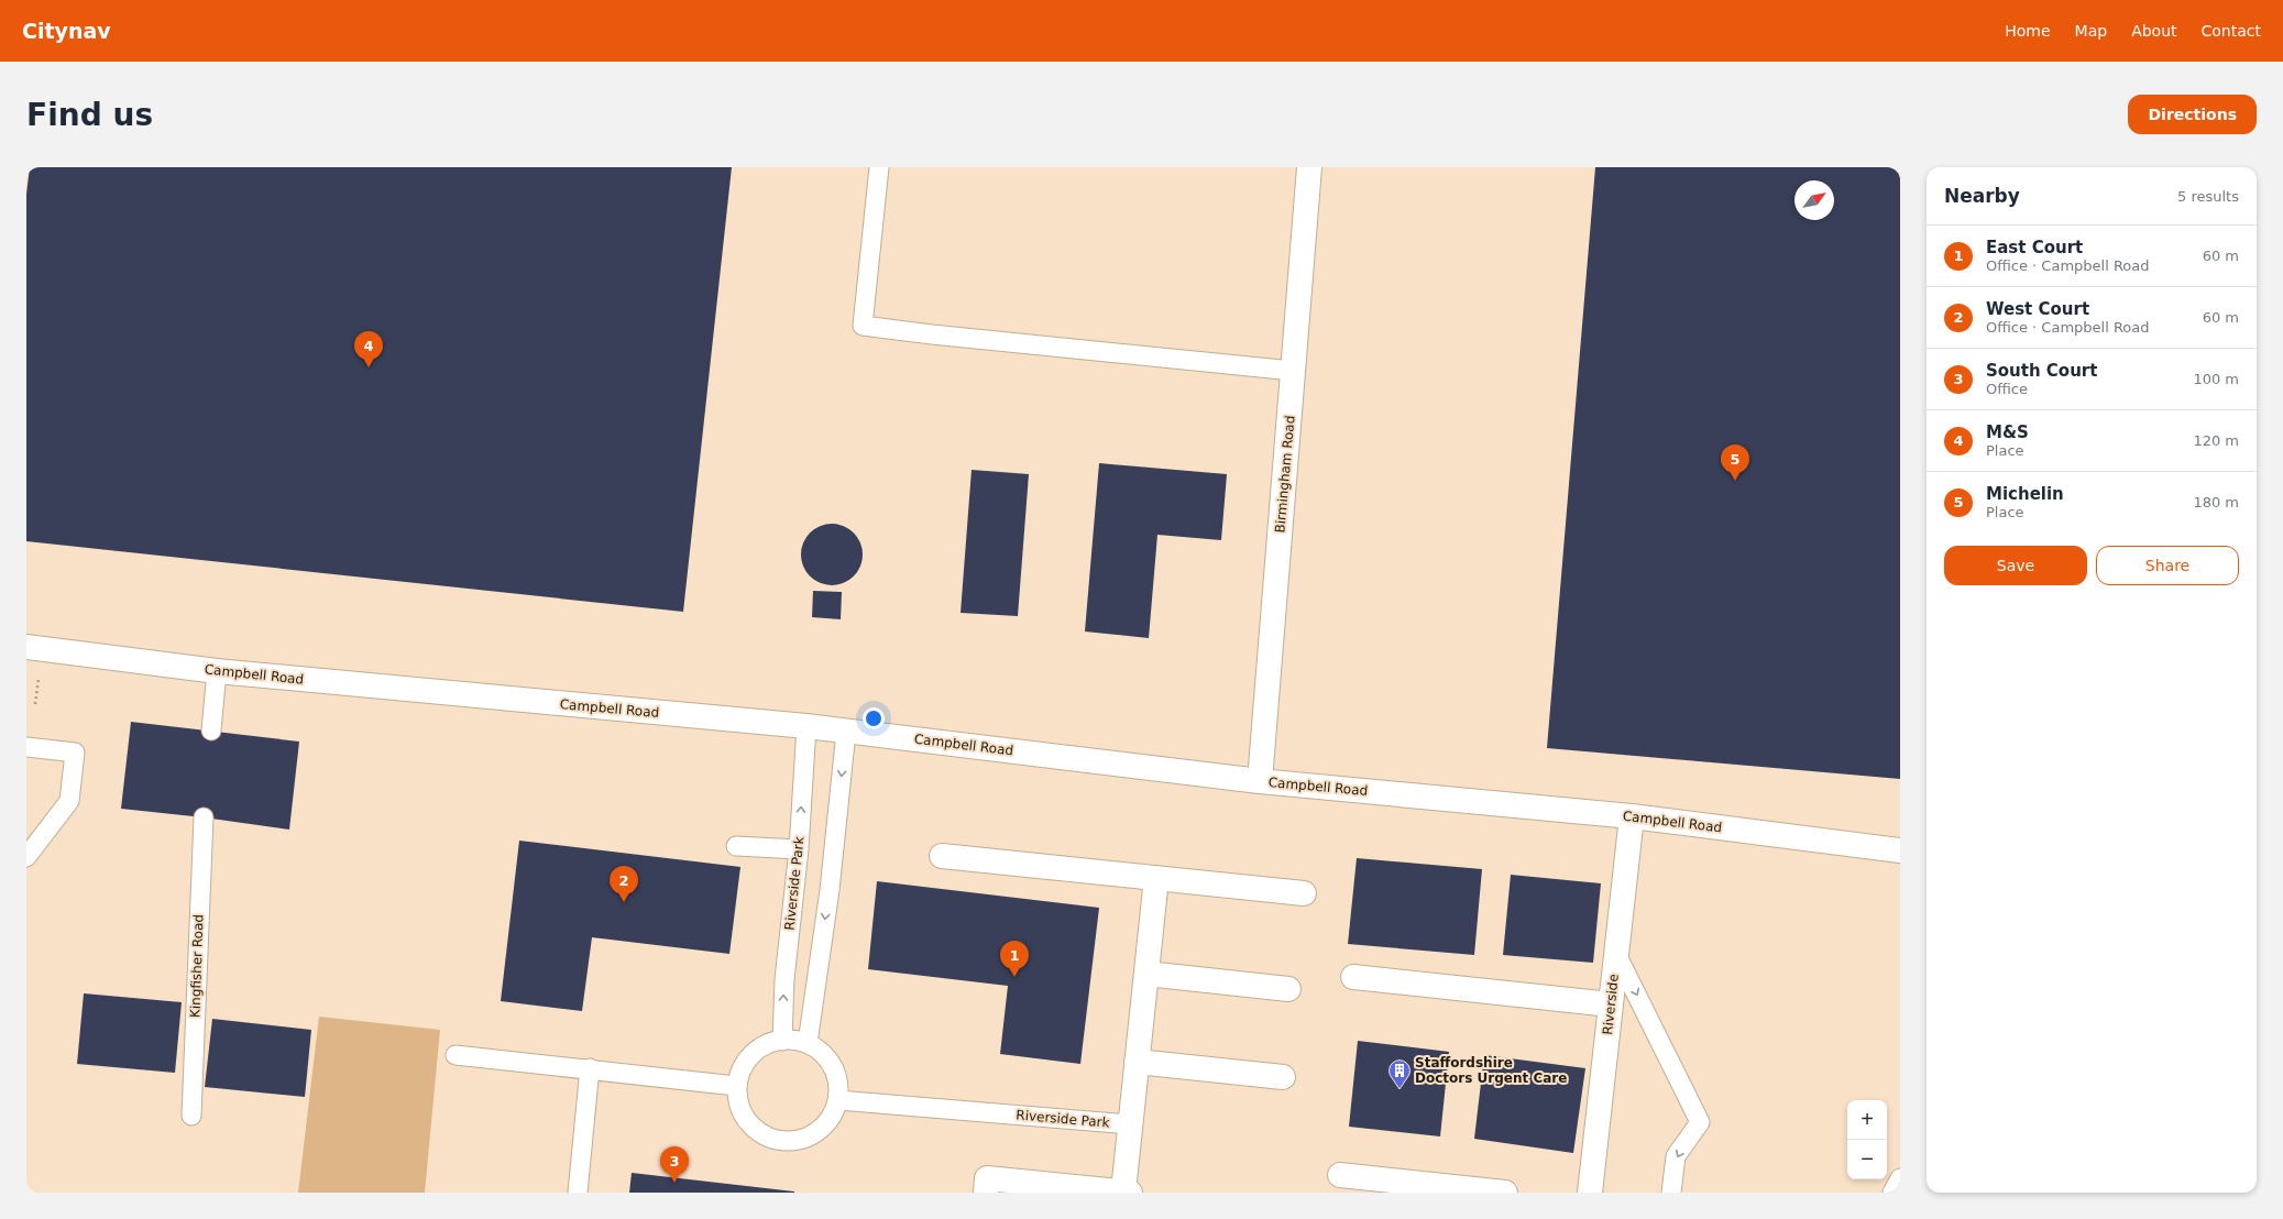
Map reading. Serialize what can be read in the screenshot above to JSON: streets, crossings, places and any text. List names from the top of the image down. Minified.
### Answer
{"streets":{"street":["Birmingham Road","Campbell Road","Riverside"],"lane":["Riverside Park","Kingfisher Road"]},"crossings":[["Birmingham Road","Campbell Road"],["Campbell Road","Riverside Park"],["Campbell Road","Riverside"]],"places":{"building":["Staffordshire Doctors Urgent Care"]},"north":"top right","page":{"header":"Citynav","nav":["Home","Map","About","Contact"],"buttons":["Directions",["Save","Share"]],"title":"Find us","heading":["Nearby","5 results"],"list":[{"mark":"1","name":"East Court","note":"Office · Campbell Road","value":"60 m"},{"mark":"2","name":"West Court","note":"Office · Campbell Road","value":"60 m"},{"mark":"3","name":"South Court","note":"Office","value":"100 m"},{"mark":"4","name":"M&S","note":"Place","value":"120 m"},{"mark":"5","name":"Michelin","note":"Place","value":"180 m"}],"pins":["4","5","2","1","3"],"map_buttons":["+","−"]}}
